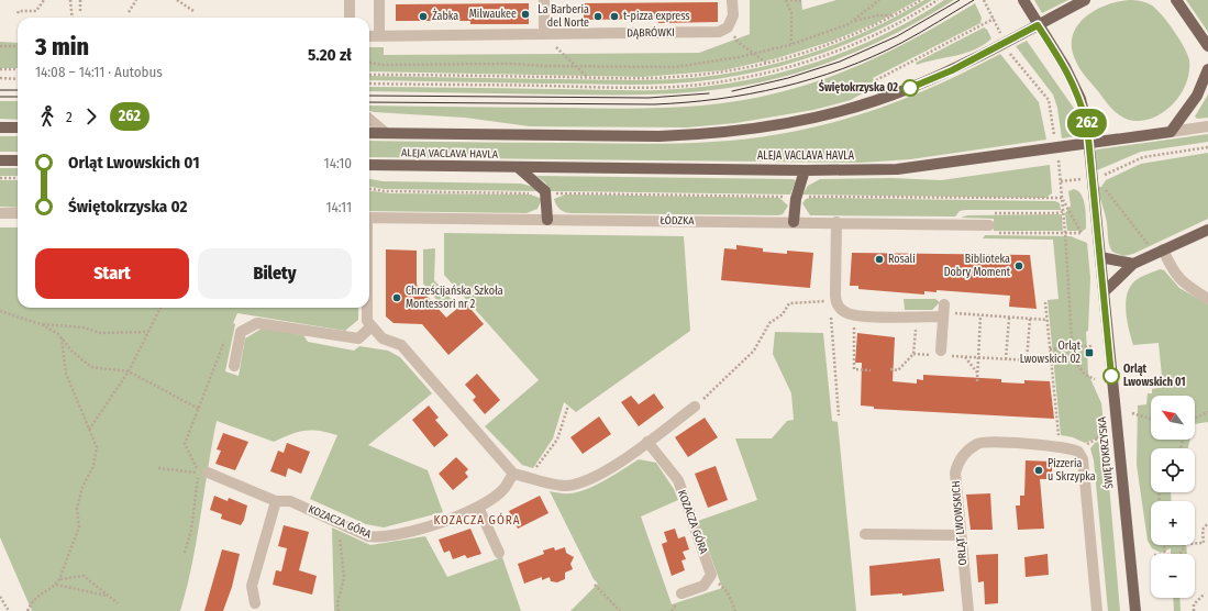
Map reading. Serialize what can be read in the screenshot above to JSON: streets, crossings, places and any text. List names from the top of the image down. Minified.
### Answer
{"streets":{"main road":["ALEJA VACLAVA HAVLA","ŚWIĘTOKRZYSKA"],"street":["DĄBRÓWKI","ŁÓDZKA","KOZACZA GÓRA","ORLĄT LWOWSKICH"]},"crossings":[["ALEJA VACLAVA HAVLA","ŚWIĘTOKRZYSKA"]],"districts":["KOZACZA GÓRA"],"places":{"other":["Milwaukee","Żabka","La Barberia del Norte","t-pizza express","Świętokrzyska 02","Rosali","Biblioteka Dobry Moment","Chrześcijańska Szkoła Montessori nr 2","Orląt Lwowskich 01","Pizzeria u Skrzypka"],"transit":["Orląt Lwowskich 02"]},"lines":["bus line 262"],"north":"top left","page":{"on_map":"262","heading":["3 min","14:08 – 14:11 · Autobus","5.20 zł"],"legs":["2","262"],"list":[{"name":"Orląt Lwowskich 01","value":"14:10"},{"name":"Świętokrzyska 02","value":"14:11"}],"buttons":["Start","Bilety"],"map_buttons":["+","−"]}}
